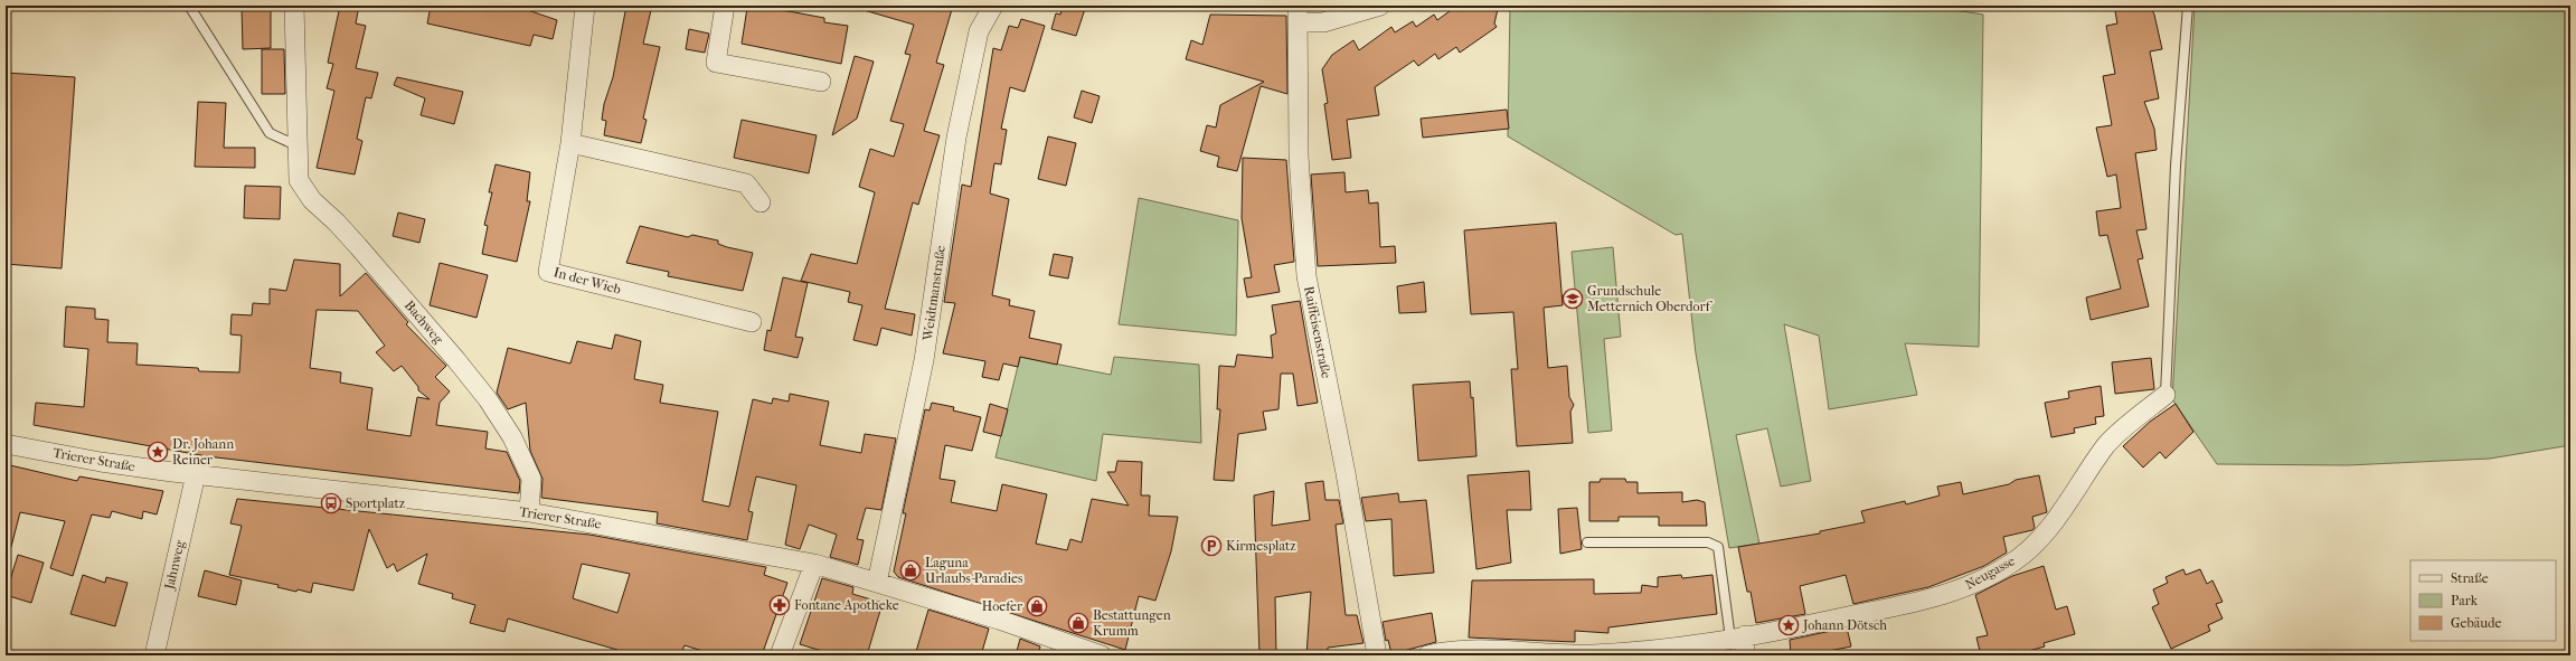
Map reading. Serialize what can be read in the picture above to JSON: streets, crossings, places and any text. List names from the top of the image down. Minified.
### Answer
{"streets":{"street":["In der Wieb","Weidtmanstraße","Bachweg","Raiffeisenstraße","Trierer Straße","Jahnweg","Neugasse"]},"crossings":[["Weidtmanstraße","Trierer Straße"],["Bachweg","Trierer Straße"],["Trierer Straße","Jahnweg"]],"places":{"school or university":["Grundschule Metternich Oberdorf"],"place":["Dr. Johann Reiner","Johann Dötsch"],"bus stop":["Sportplatz"],"parking":["Kirmesplatz"],"shop":["Laguna Urlaubs-Paradies","Hoefer","Bestattungen Krumm"],"pharmacy":["Fontane Apotheke"]},"legend":["Straße","Park","Gebäude"]}
